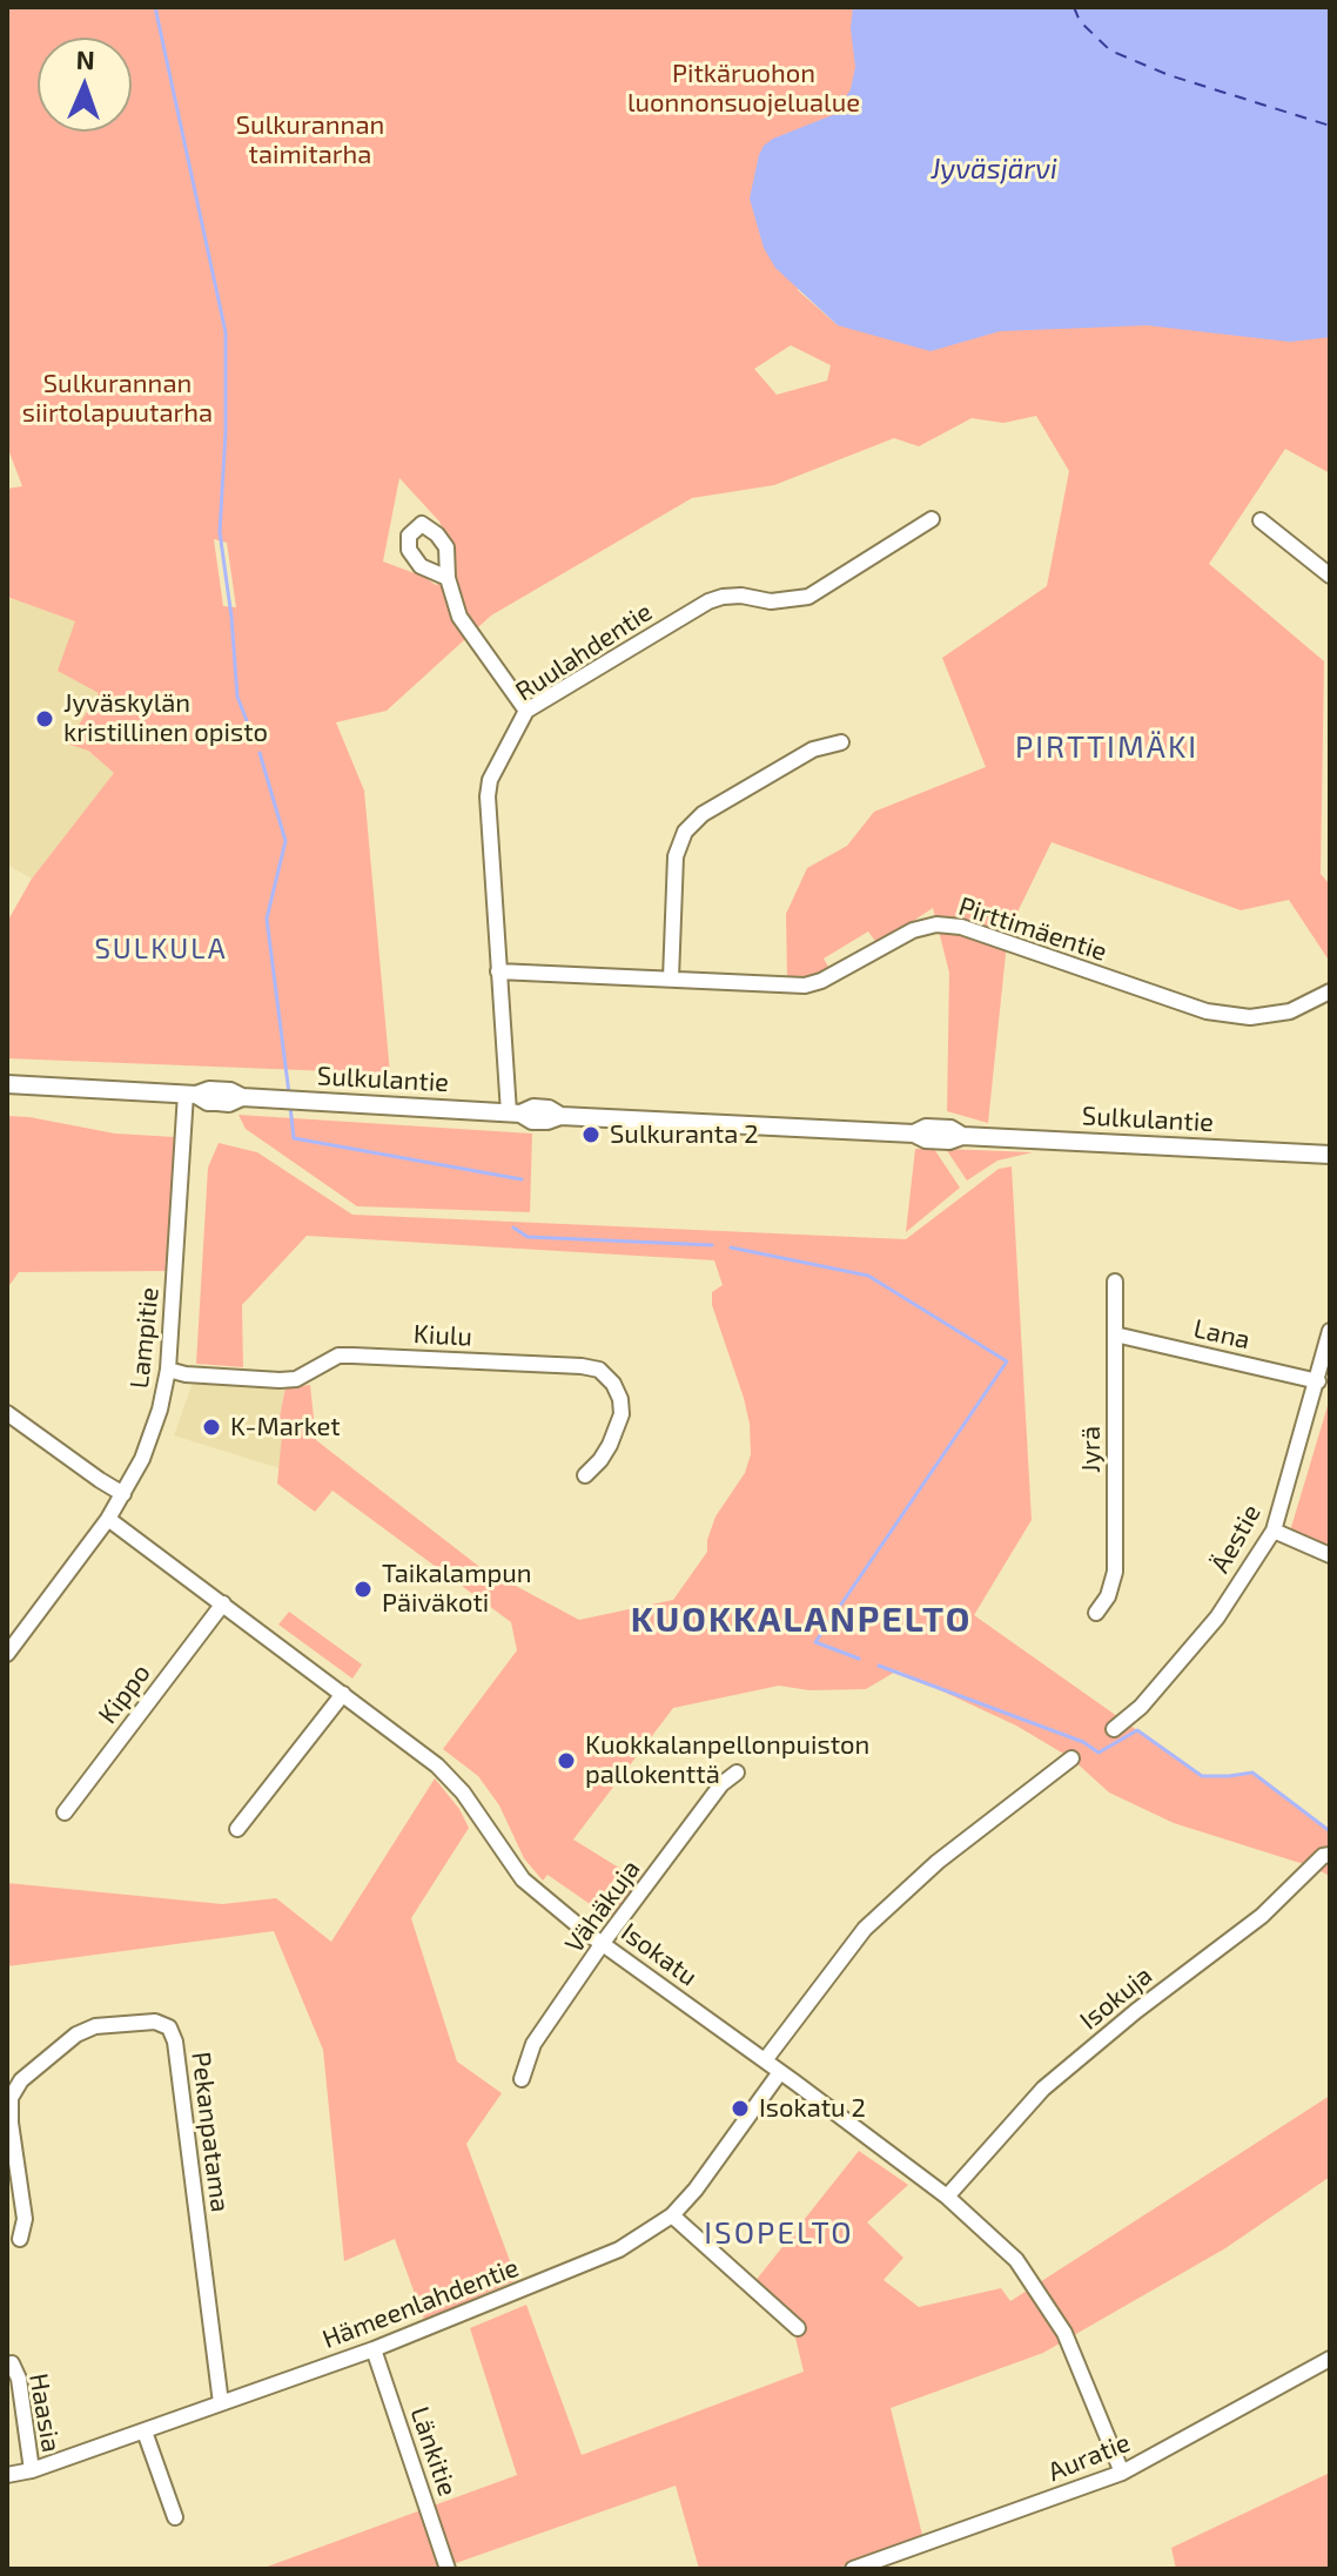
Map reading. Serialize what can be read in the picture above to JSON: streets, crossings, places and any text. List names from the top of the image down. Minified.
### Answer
{"streets":{"main road":["Sulkulantie"],"street":["Ruulahdentie","Pirttimäentie","Lana","Kiulu","Lampitie","Jyrä","Äestie","Kippo","Vähäkuja","Isokatu","Isokuja","Pekanpatama","Hämeenlahdentie","Haasia","Länkitie","Auratie"]},"crossings":[["Ruulahdentie","Pirttimäentie"],["Ruulahdentie","Sulkulantie"],["Sulkulantie","Lampitie"],["Lana","Jyrä"],["Lana","Äestie"],["Kiulu","Lampitie"],["Lampitie","Isokatu"],["Kippo","Isokatu"],["Vähäkuja","Isokatu"],["Isokatu","Isokuja"],["Isokatu","Hämeenlahdentie"],["Isokatu","Auratie"],["Pekanpatama","Hämeenlahdentie"],["Hämeenlahdentie","Haasia"],["Hämeenlahdentie","Länkitie"]],"districts":["PIRTTIMÄKI","SULKULA","KUOKKALANPELTO","ISOPELTO"],"water":["Jyväsjärvi"],"parks":["Pitkäruohon luonnonsuojelualue","Sulkurannan taimitarha","Sulkurannan siirtolapuutarha"],"places":["Jyväskylän kristillinen opisto","Sulkuranta 2","K-Market","Taikalampun Päiväkoti","Kuokkalanpellonpuiston pallokenttä","Isokatu 2"],"north":"top"}
